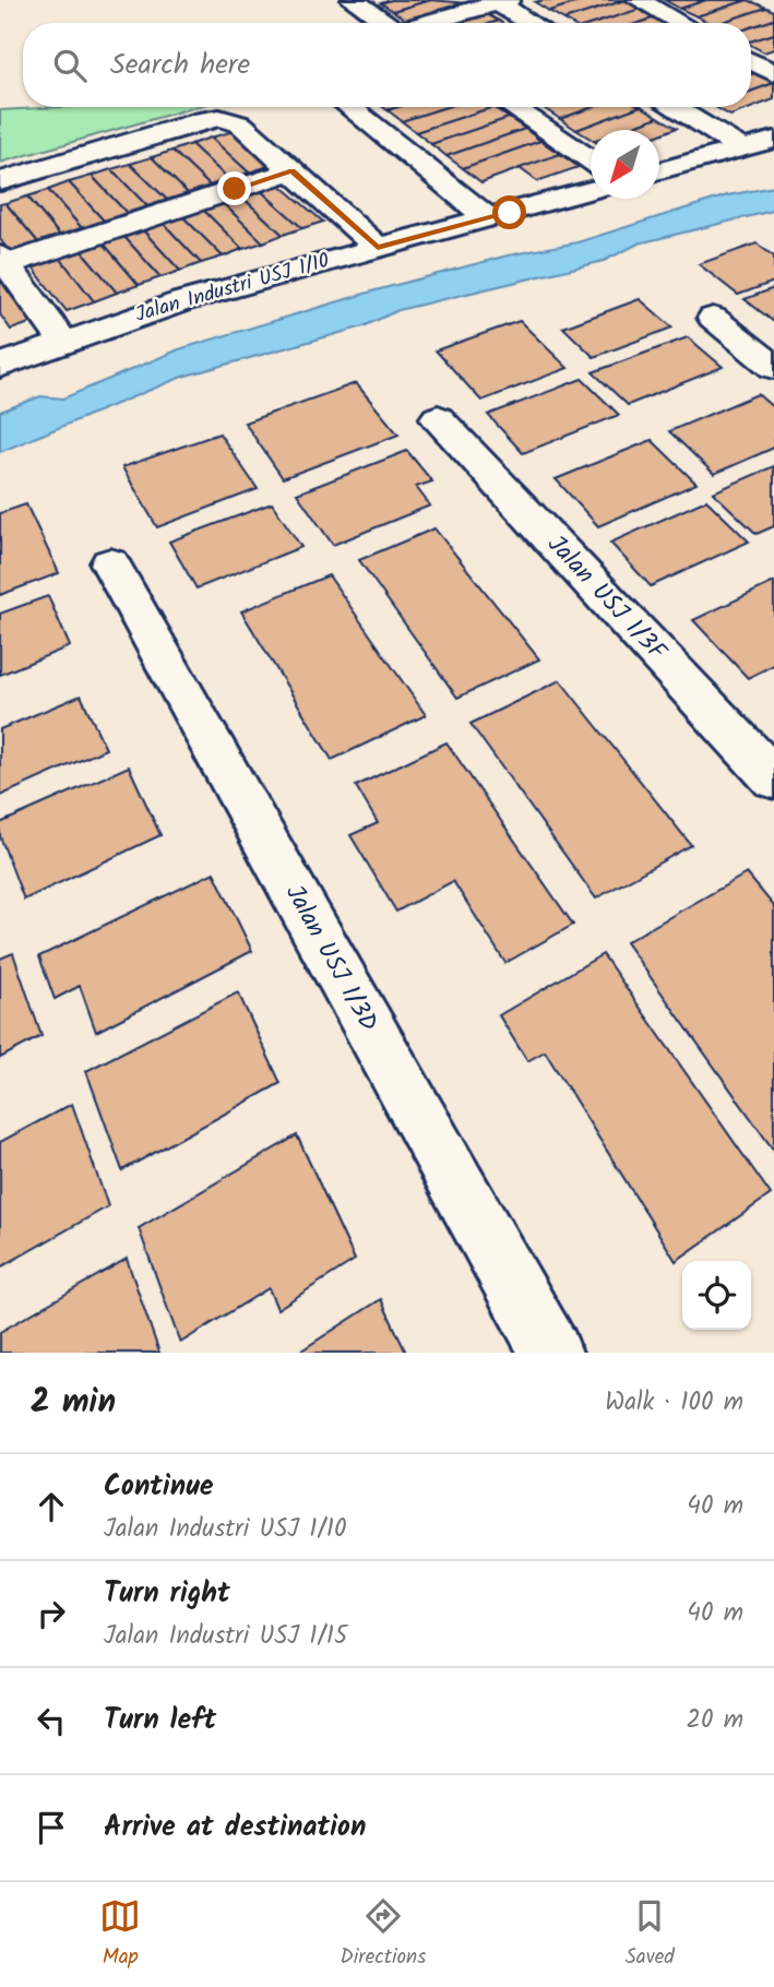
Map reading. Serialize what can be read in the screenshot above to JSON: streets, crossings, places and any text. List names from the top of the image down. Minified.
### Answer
{"streets":{"street":["Jalan Industri USJ 1/10","Jalan USJ 1/3F","Jalan USJ 1/3D"]},"north":"bottom left","page":{"search":"Search here","heading":["2 min","Walk · 100 m"],"list":[["Continue","Jalan Industri USJ 1/10","40 m"],["Turn right","Jalan Industri USJ 1/15","40 m"],["Turn left","20 m"],"Arrive at destination"],"nav":["Map","Directions","Saved"]}}
